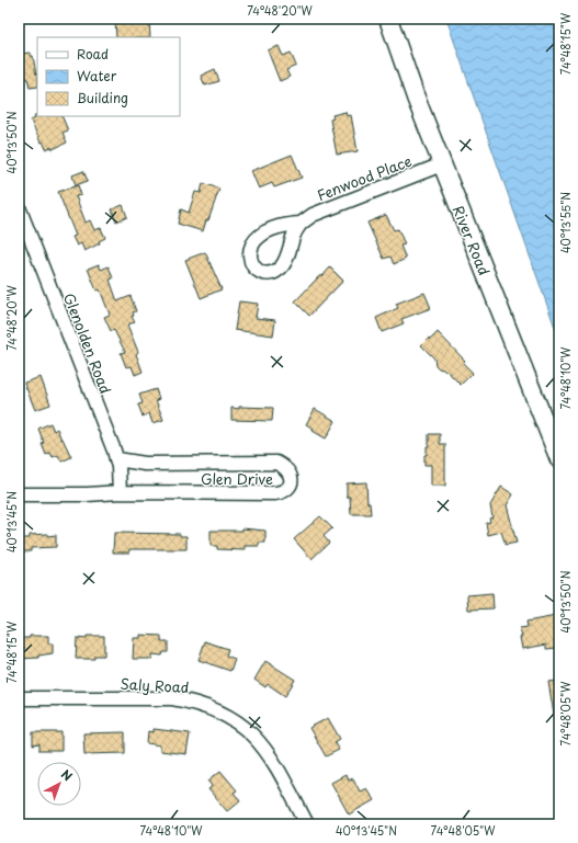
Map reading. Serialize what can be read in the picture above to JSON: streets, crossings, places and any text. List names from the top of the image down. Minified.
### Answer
{"streets":{"main road":["River Road"],"street":["Fenwood Place","Glenolden Road","Glen Drive","Saly Road"]},"crossings":[["Fenwood Place","River Road"],["Glenolden Road","Glen Drive"]],"legend":["Road","Water","Building"],"north":"top right","coordinates":["74°48'20\"W","74°48'15\"W","40°13'50\"N","40°13'55\"N","74°48'10\"W","40°13'45\"N","74°48'05\"W"]}
